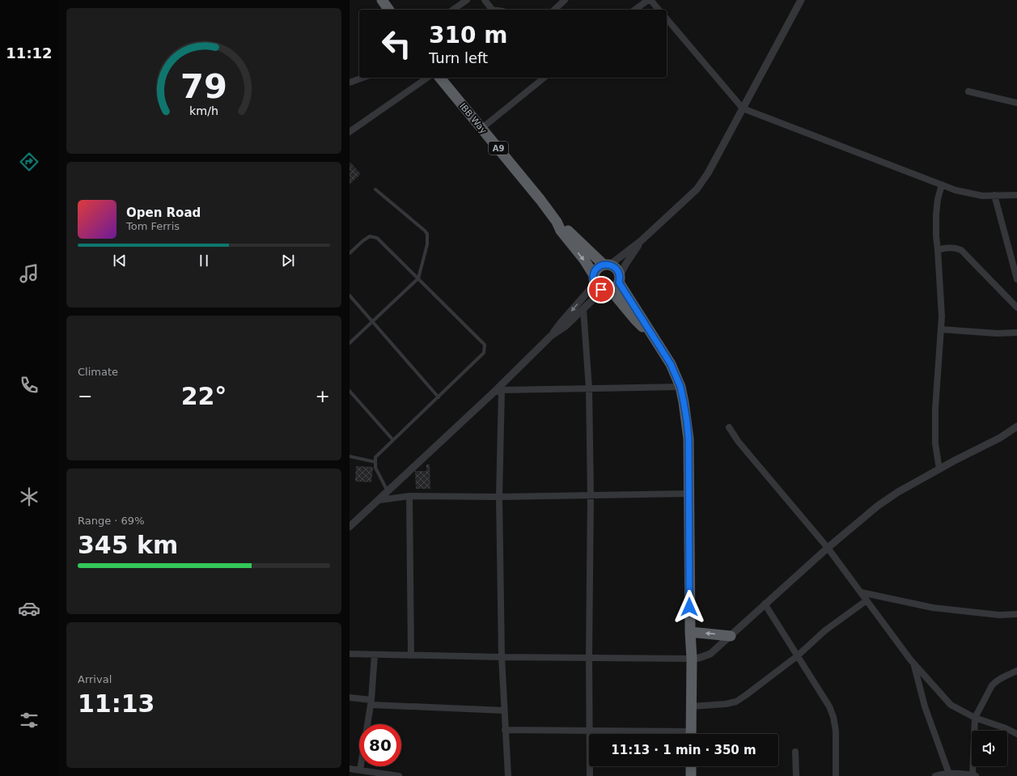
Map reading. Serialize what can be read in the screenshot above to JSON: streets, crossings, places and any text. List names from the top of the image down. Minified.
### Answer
{"streets":{"highway":["IBB Way","A9"]},"crossings":[["IBB Way","A9"]],"page":{"tabs":"11:12","turn":["310 m","Turn left"],"song":["Open Road","Tom Ferris"],"tile":["Climate",["Range · 69%","345 km"],["Arrival","11:13"]],"heat":["−","22°","+"],"limit":"80","trip":"11:13 · 1 min · 350 m","gauge":["79","km/h"]}}
